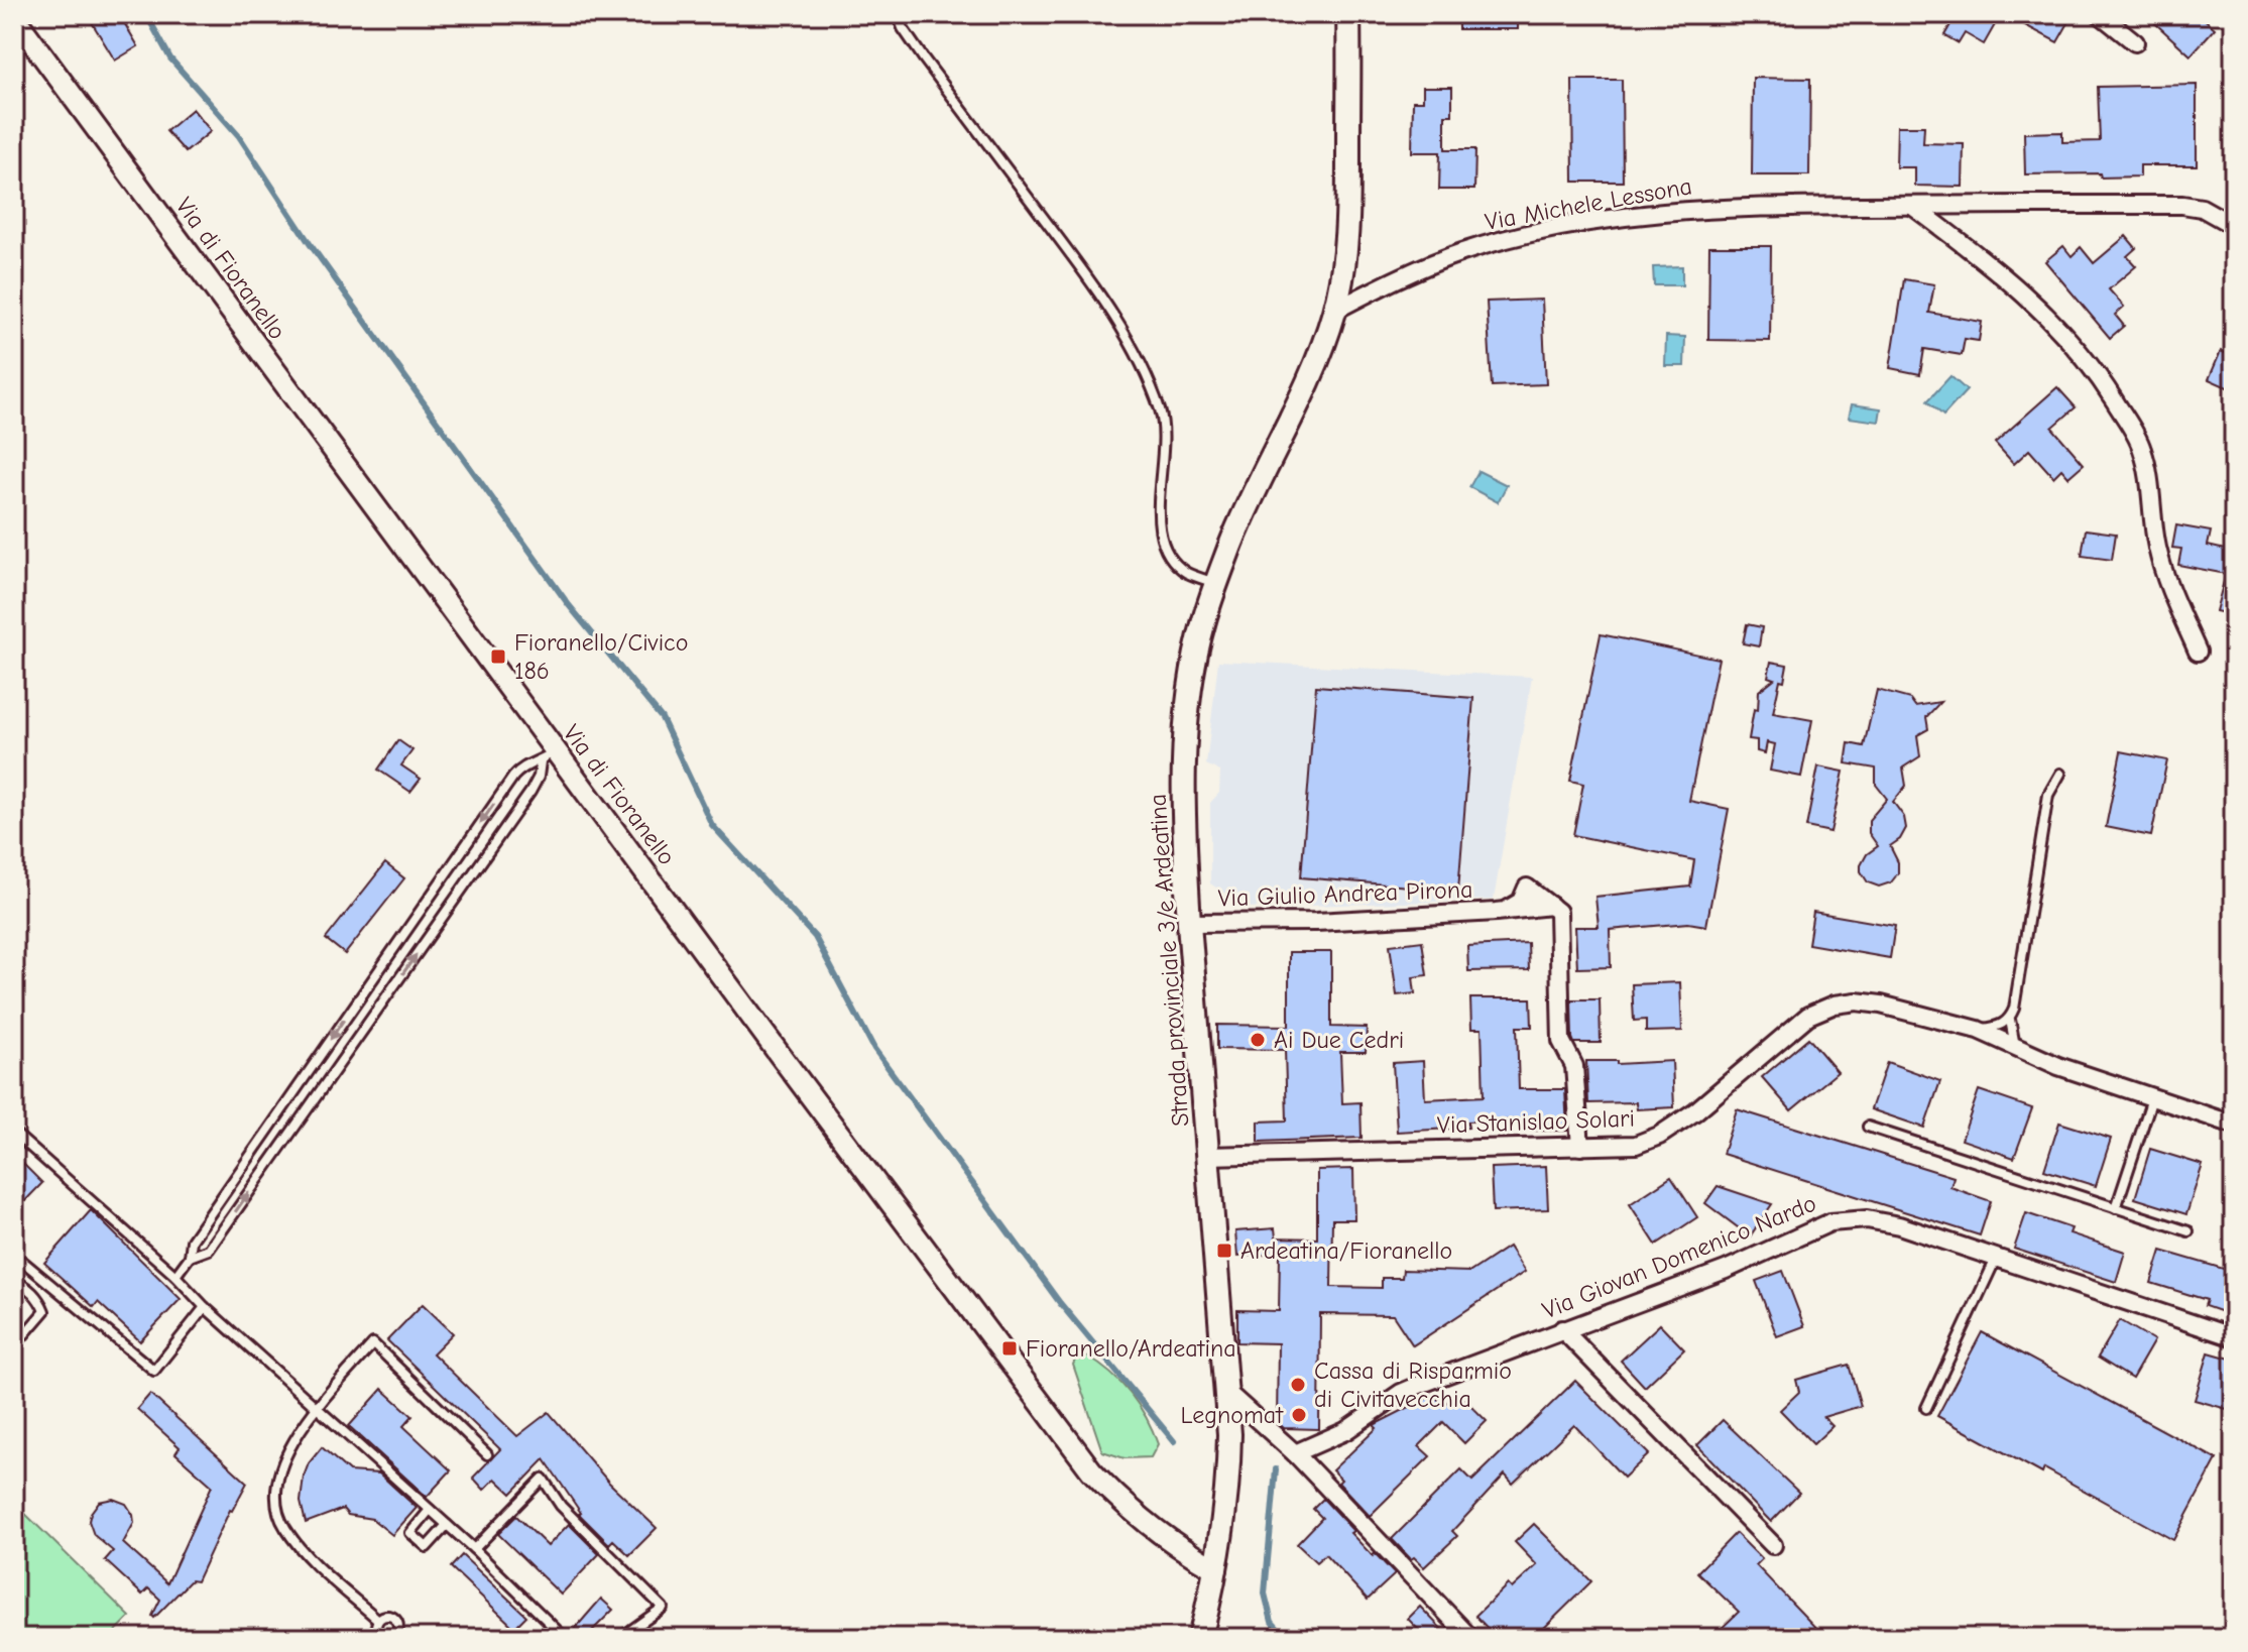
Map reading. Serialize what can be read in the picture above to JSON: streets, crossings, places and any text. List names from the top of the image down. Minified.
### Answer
{"streets":{"main road":["Strada provinciale 3/e Ardeatina"],"street":["Via Michele Lessona","Via di Fioranello","Via Giulio Andrea Pirona","Via Stanislao Solari","Via Giovan Domenico Nardo"]},"crossings":[["Via Michele Lessona","Strada provinciale 3/e Ardeatina"],["Via di Fioranello","Strada provinciale 3/e Ardeatina"],["Via Giulio Andrea Pirona","Strada provinciale 3/e Ardeatina"],["Via Giulio Andrea Pirona","Via Stanislao Solari"],["Strada provinciale 3/e Ardeatina","Via Stanislao Solari"]],"places":{"transit":["Fioranello/Civico 186","Ardeatina/Fioranello","Fioranello/Ardeatina"],"other":["Ai Due Cedri","Cassa di Risparmio di Civitavecchia","Legnomat"]}}
